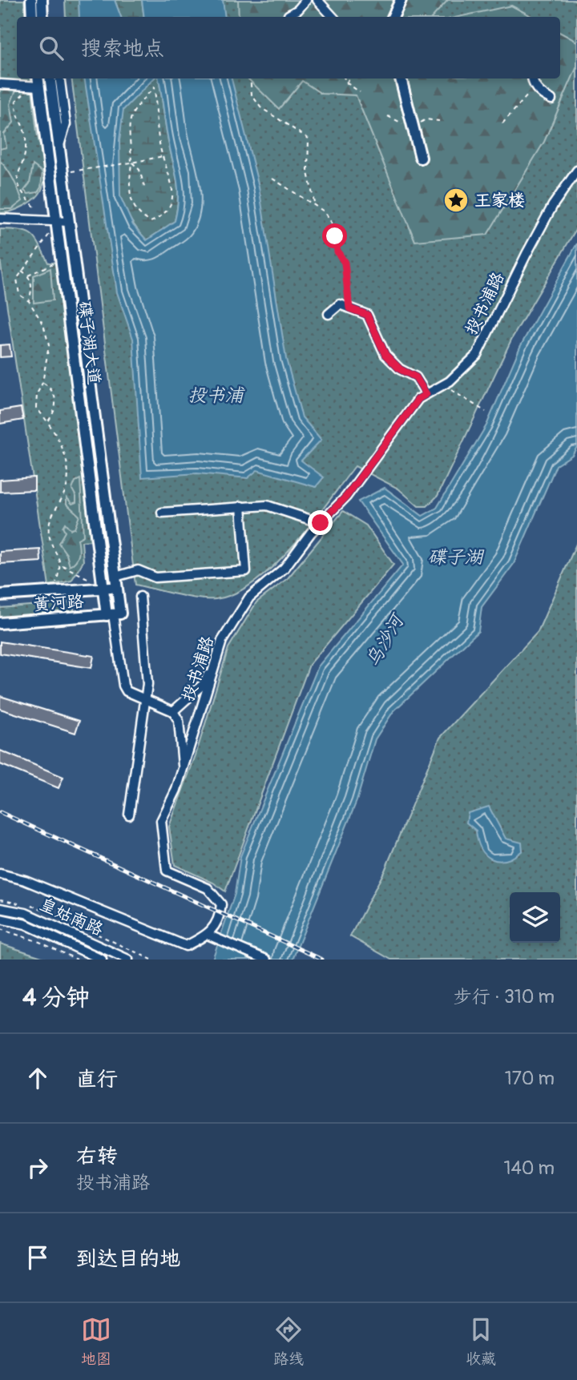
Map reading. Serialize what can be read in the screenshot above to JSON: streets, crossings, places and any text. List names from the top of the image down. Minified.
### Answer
{"streets":{"main road":["碟子湖大道","黄河路"],"street":["投书浦路","皇姑南路"]},"crossings":[["碟子湖大道","黄河路"]],"water":["投书浦","碟子湖","乌沙河"],"places":{"place":["王家楼"]},"page":{"search":"搜索地点","heading":["4 分钟","步行 · 310 m"],"list":[["直行","170 m"],["右转","投书浦路","140 m"],"到达目的地"],"nav":["地图","路线","收藏"]}}
